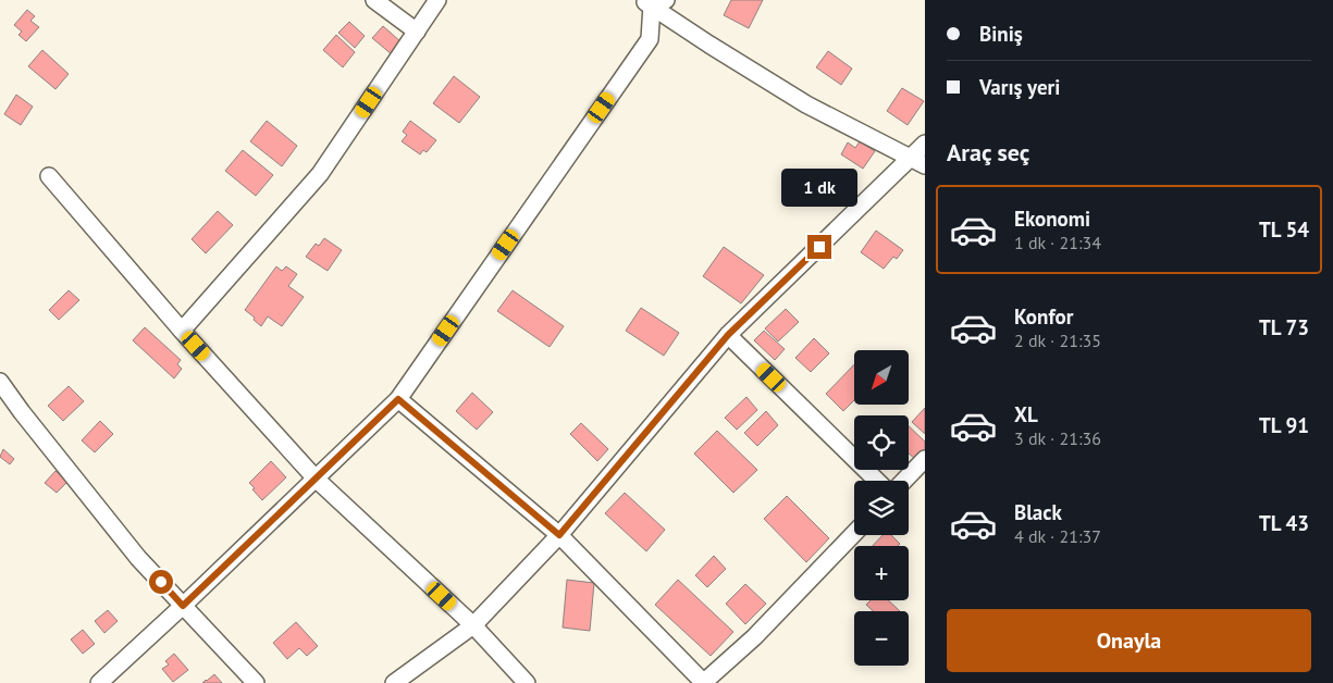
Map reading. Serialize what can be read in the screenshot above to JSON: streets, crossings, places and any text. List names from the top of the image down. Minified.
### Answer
{"north":"bottom left","page":{"banner":["Biniş","Varış yeri"],"heading":"Araç seç","bubble":"1 dk","list":[{"name":"Ekonomi","note":"1 dk · 21:34","value":"TL 54"},{"name":"Konfor","note":"2 dk · 21:35","value":"TL 73"},{"name":"XL","note":"3 dk · 21:36","value":"TL 91"},{"name":"Black","note":"4 dk · 21:37","value":"TL 43"}],"map_buttons":["+","−"],"buttons":"Onayla"}}
